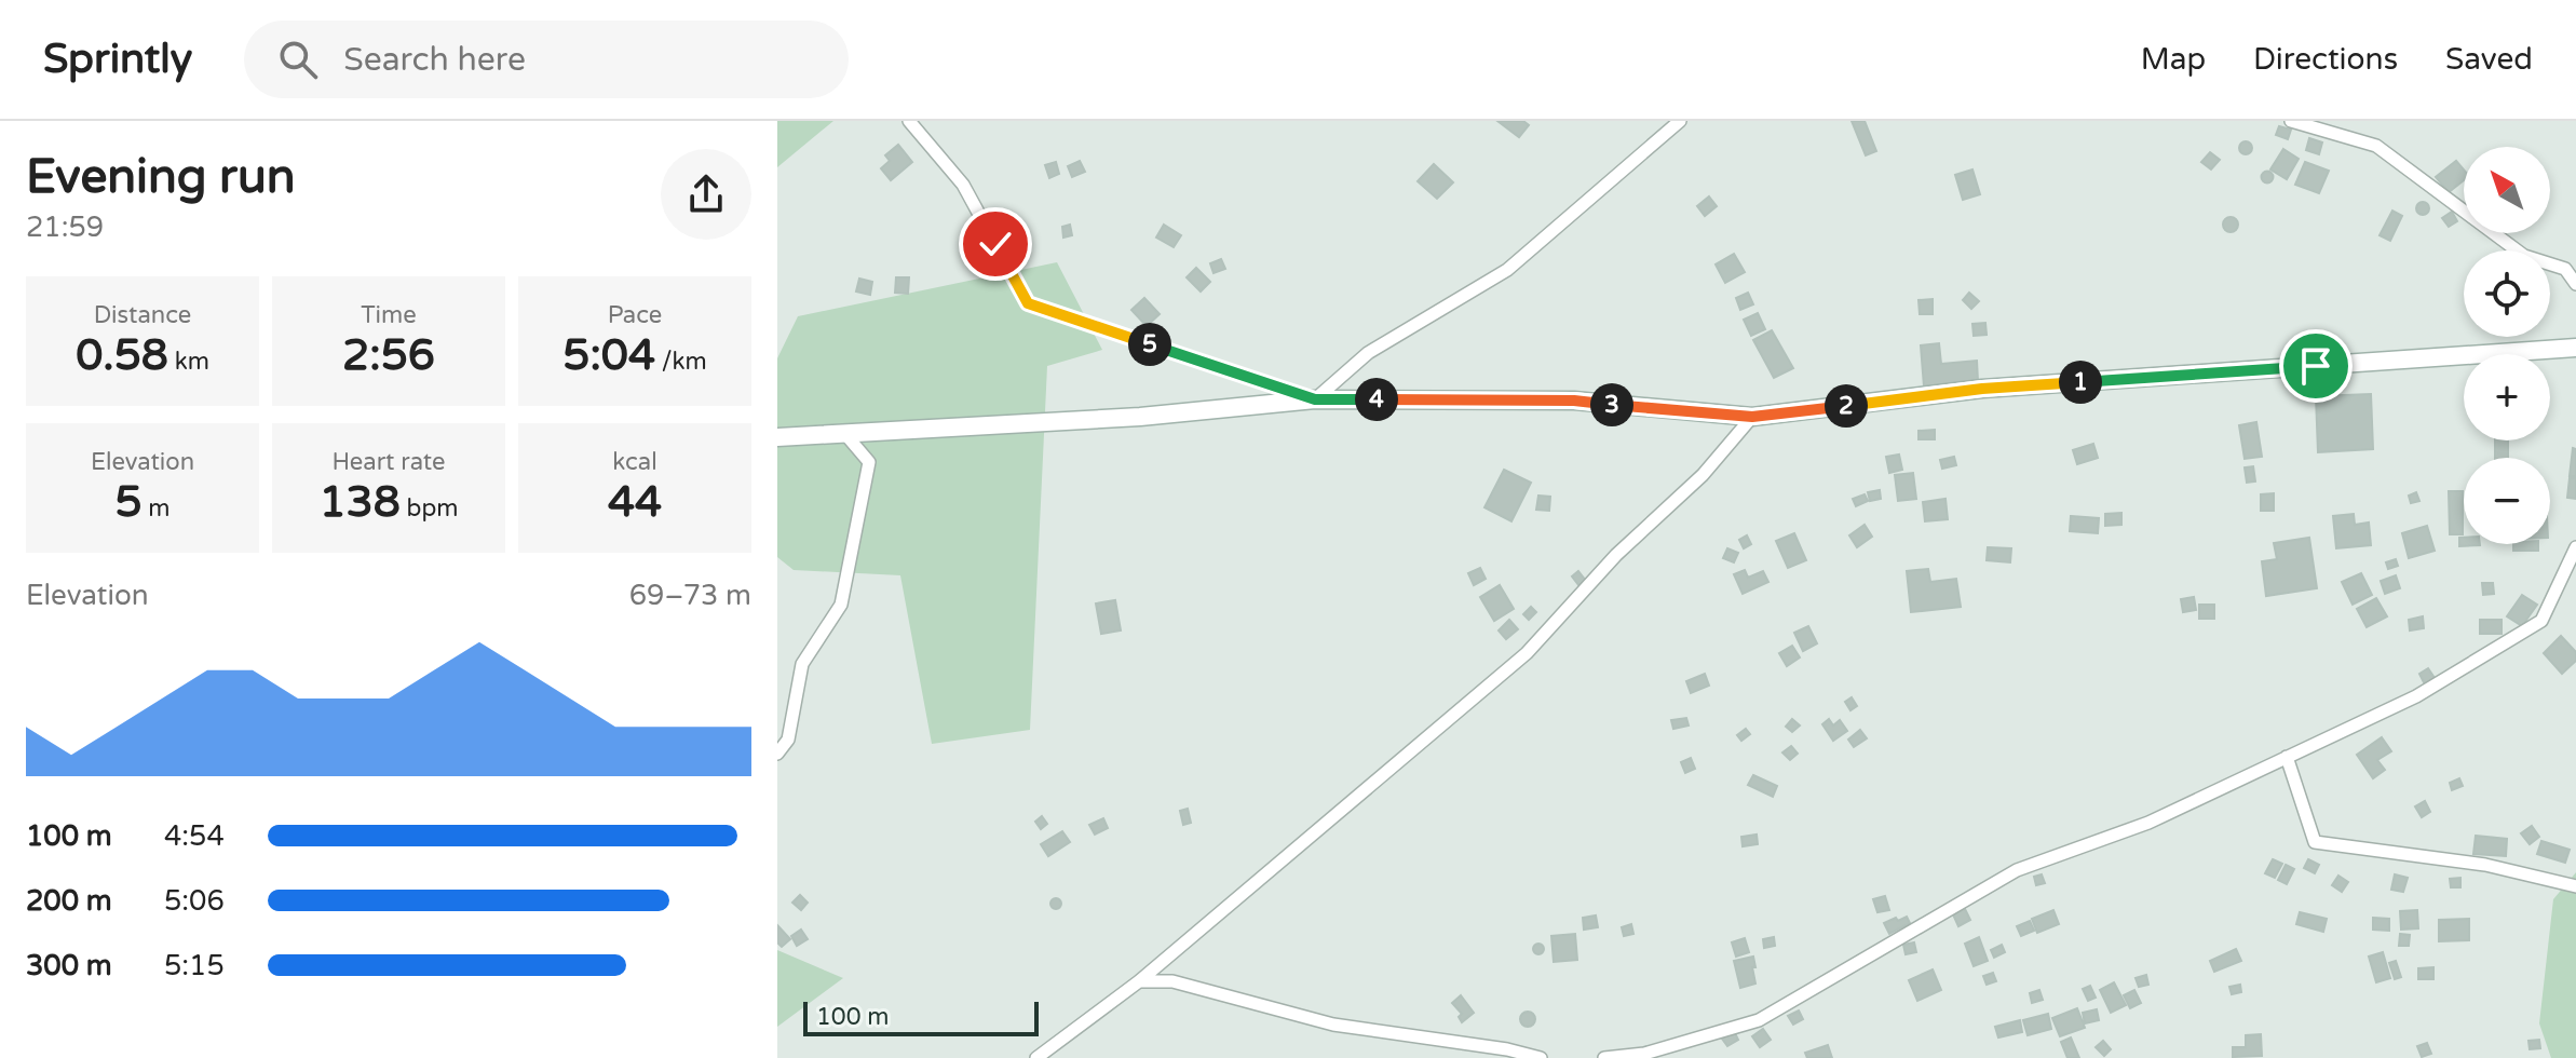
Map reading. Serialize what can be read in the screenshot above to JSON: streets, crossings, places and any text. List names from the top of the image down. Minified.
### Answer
{"scale_bar":"100 m","north":"top left","page":{"header":"Sprintly","search":"Search here","nav":["Map","Directions","Saved"],"heading":["Evening run","21:59"],"map_buttons":["+","−"],"stats":[["Distance","0.58 km"],["Time","2:56"],["Pace","5:04 /km"],["Elevation","5 m"],["Heart rate","138 bpm"],["kcal","44"]],"pins":["5","1","4","3","2"],"chart":["Elevation","69–73 m"],"list":[{"name":"100 m","note":"4:54"},{"name":"200 m","note":"5:06"},{"name":"300 m","note":"5:15"}],"scale":"100 m"}}
